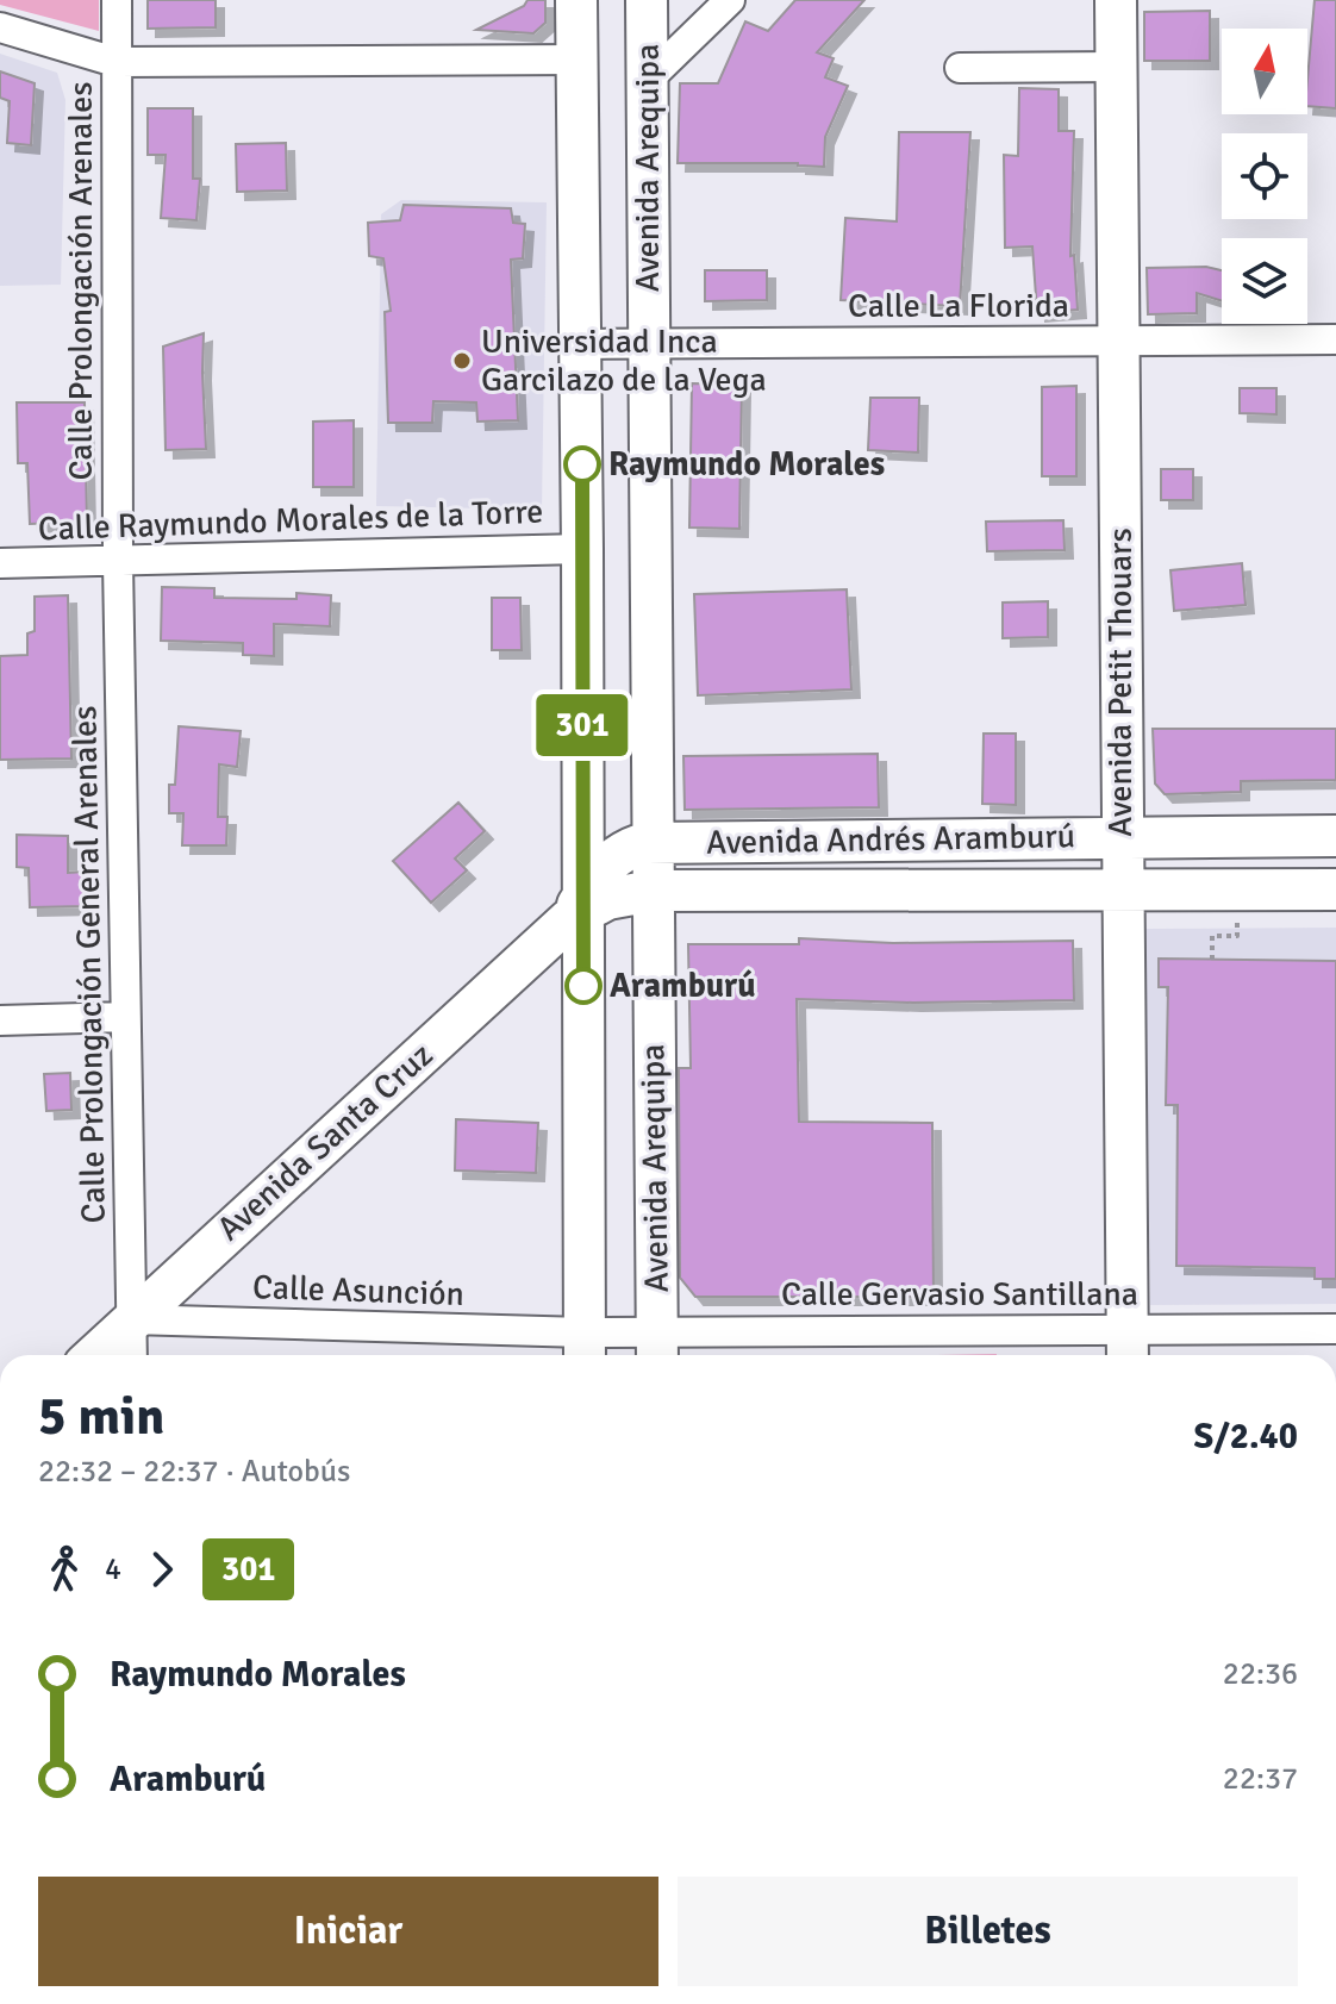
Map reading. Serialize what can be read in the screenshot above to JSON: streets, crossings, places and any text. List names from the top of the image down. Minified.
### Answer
{"streets":{"main road":["Avenida Arequipa","Avenida Petit Thouars","Avenida Andrés Aramburú","Avenida Santa Cruz"],"street":["Calle Prolongación Arenales","Calle La Florida","Calle Raymundo Morales de la Torre","Calle Prolongación General Arenales","Calle Asunción","Calle Gervasio Santillana"]},"crossings":[["Avenida Arequipa","Calle La Florida"],["Avenida Arequipa","Calle Raymundo Morales de la Torre"],["Avenida Arequipa","Avenida Andrés Aramburú"],["Avenida Arequipa","Avenida Santa Cruz"],["Avenida Arequipa","Calle Asunción"],["Avenida Arequipa","Calle Gervasio Santillana"],["Calle Prolongación Arenales","Calle Raymundo Morales de la Torre"],["Calle Prolongación Arenales","Calle Prolongación General Arenales"],["Calle La Florida","Avenida Petit Thouars"],["Calle Raymundo Morales de la Torre","Calle Prolongación General Arenales"],["Avenida Petit Thouars","Avenida Andrés Aramburú"],["Avenida Petit Thouars","Calle Gervasio Santillana"],["Avenida Andrés Aramburú","Avenida Santa Cruz"],["Calle Prolongación General Arenales","Avenida Santa Cruz"],["Calle Prolongación General Arenales","Calle Asunción"],["Avenida Santa Cruz","Calle Asunción"],["Calle Asunción","Calle Gervasio Santillana"]],"places":["Universidad Inca Garcilazo de la Vega","Raymundo Morales","Aramburú"],"lines":["bus line 301"],"north":"top","page":{"on_map":"301","heading":["5 min","22:32 – 22:37 · Autobús","S/2.40"],"legs":["4","301"],"list":[{"name":"Raymundo Morales","value":"22:36"},{"name":"Aramburú","value":"22:37"}],"buttons":["Iniciar","Billetes"]}}
